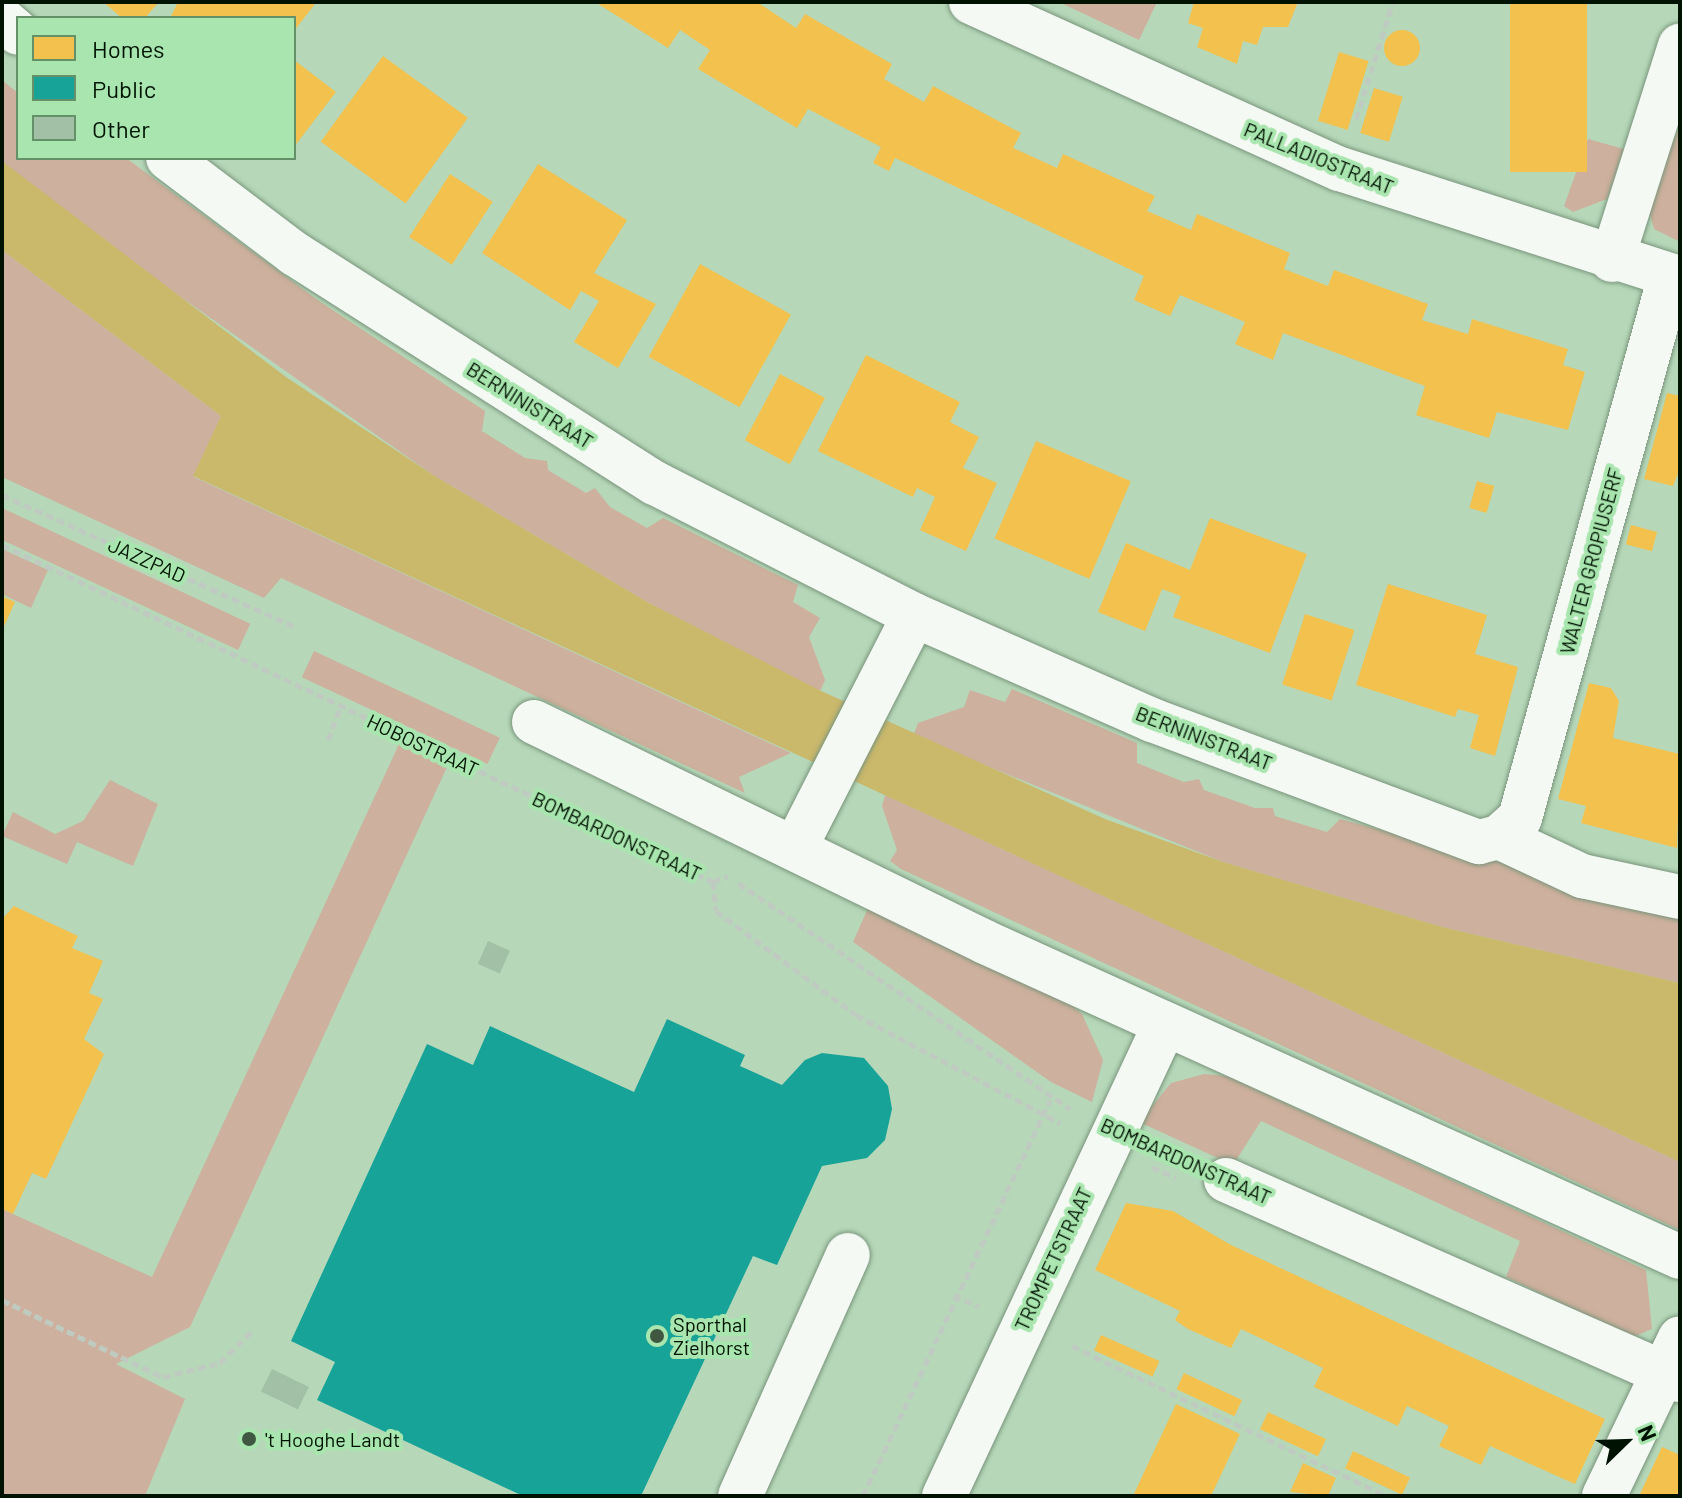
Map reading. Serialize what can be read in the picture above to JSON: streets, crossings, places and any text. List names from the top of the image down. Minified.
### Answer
{"streets":{"street":["PALLADIOSTRAAT","BERNINISTRAAT","WALTER GROPIUSERF","BOMBARDONSTRAAT","TROMPETSTRAAT"],"path":["JAZZPAD","HOBOSTRAAT"]},"crossings":[["PALLADIOSTRAAT","WALTER GROPIUSERF"],["BERNINISTRAAT","WALTER GROPIUSERF"],["HOBOSTRAAT","BOMBARDONSTRAAT"],["BOMBARDONSTRAAT","TROMPETSTRAAT"]],"places":["Sporthal Zielhorst","'t Hooghe Landt"],"legend":["Homes","Public","Other"],"north":"top right"}
